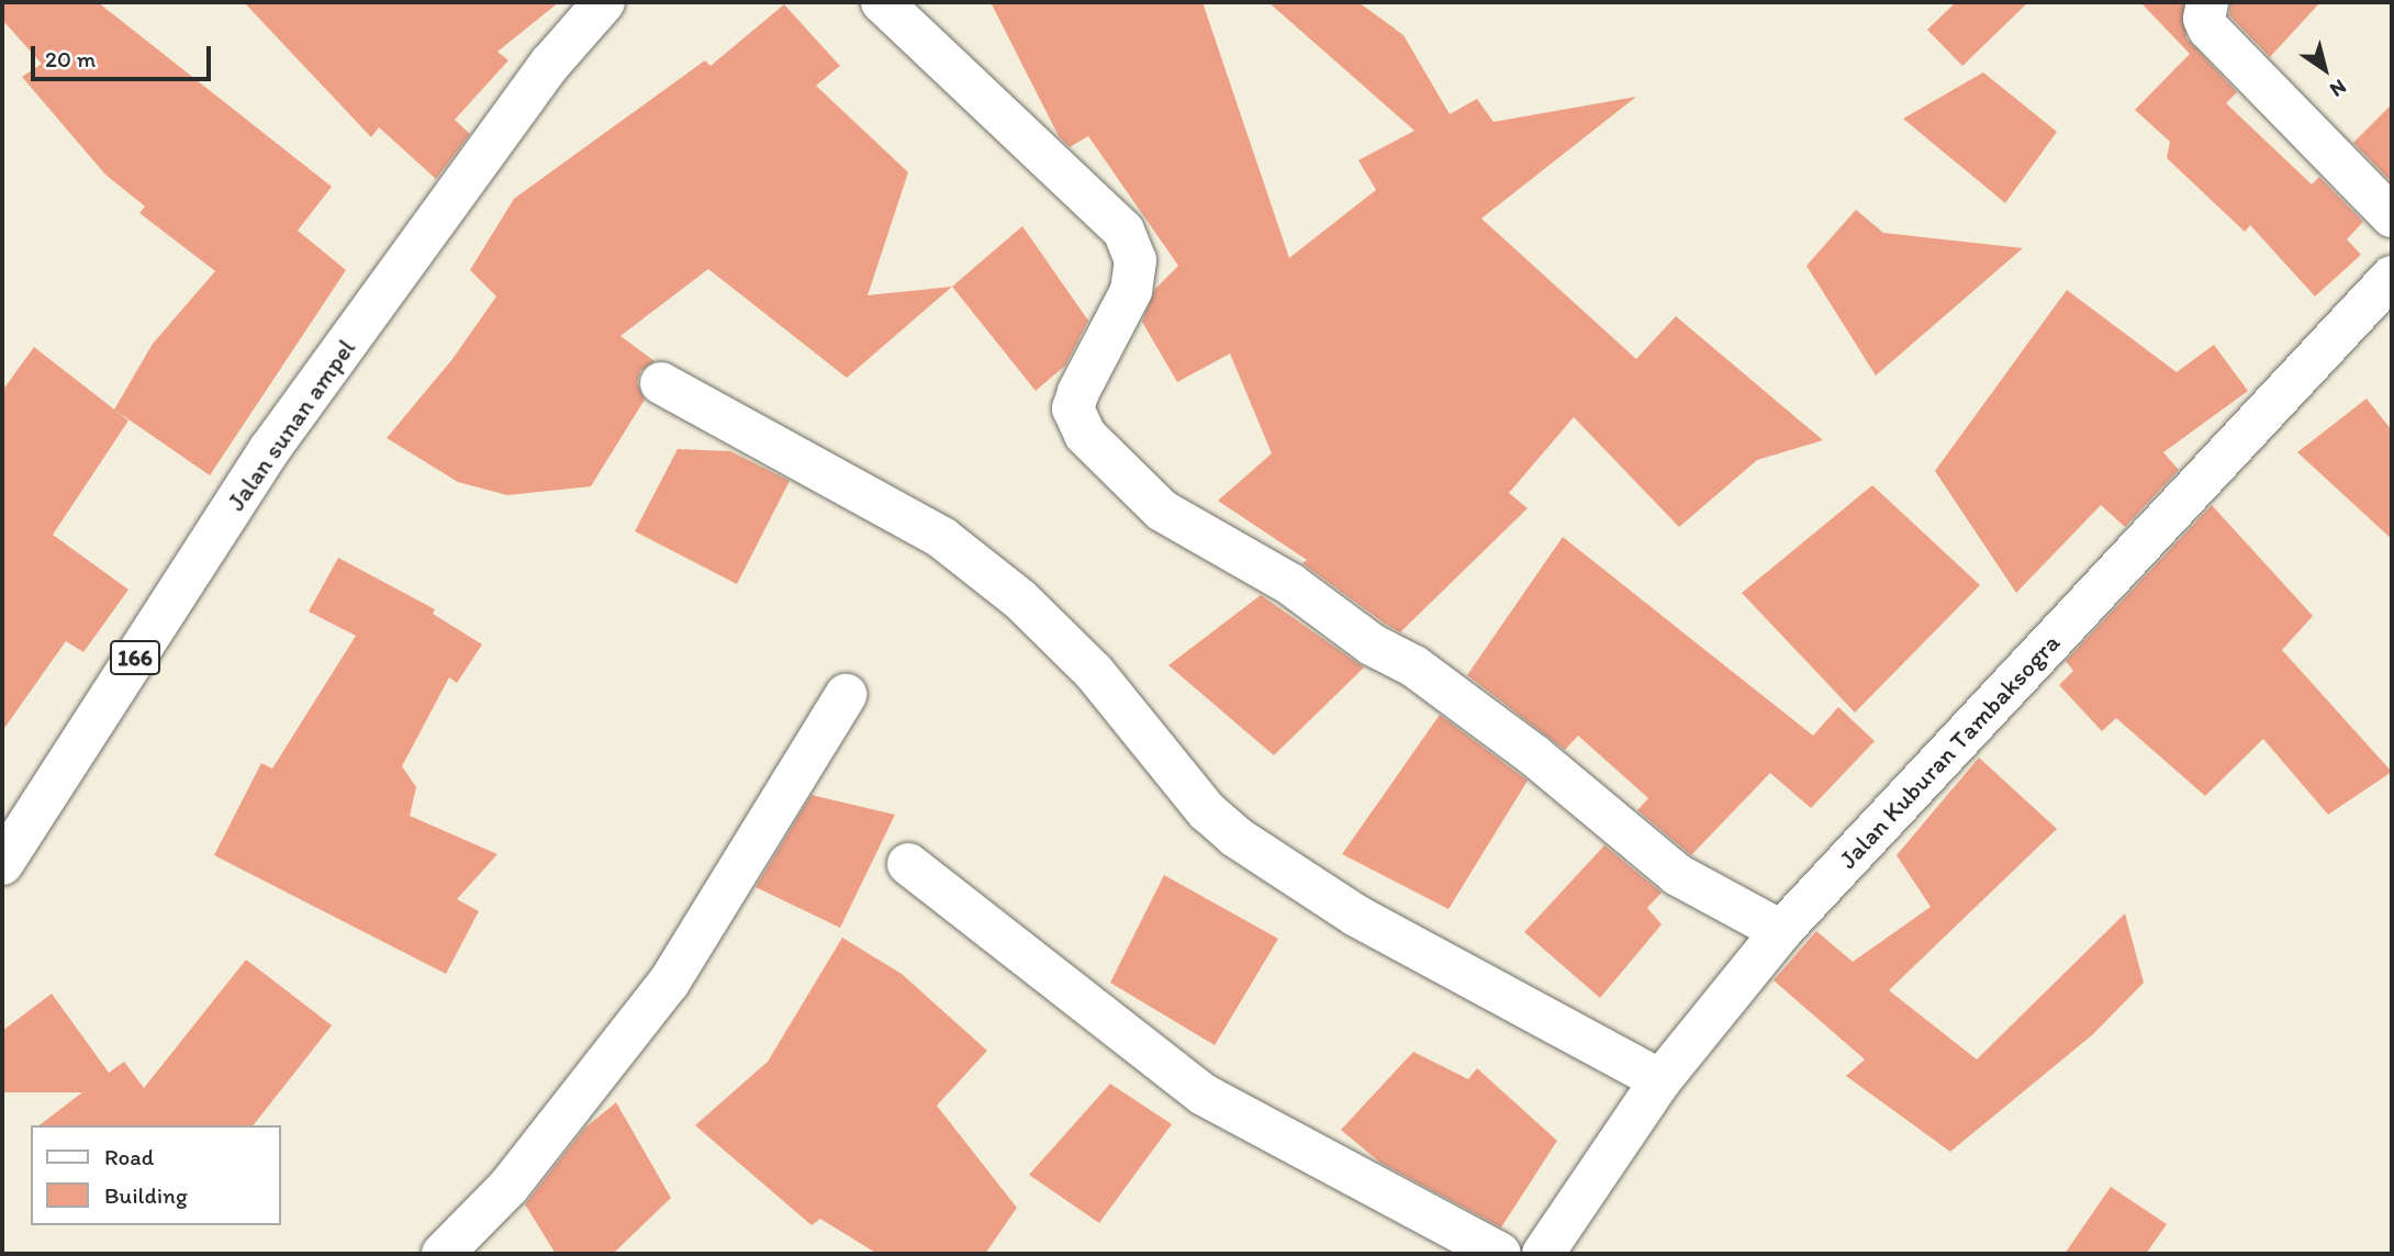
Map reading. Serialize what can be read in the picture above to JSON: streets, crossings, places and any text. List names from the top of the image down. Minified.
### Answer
{"streets":{"street":["Jalan sunan ampel","166","Jalan Kuburan Tambaksogra"]},"legend":["Road","Building"],"scale_bar":"20 m","north":"bottom right"}
